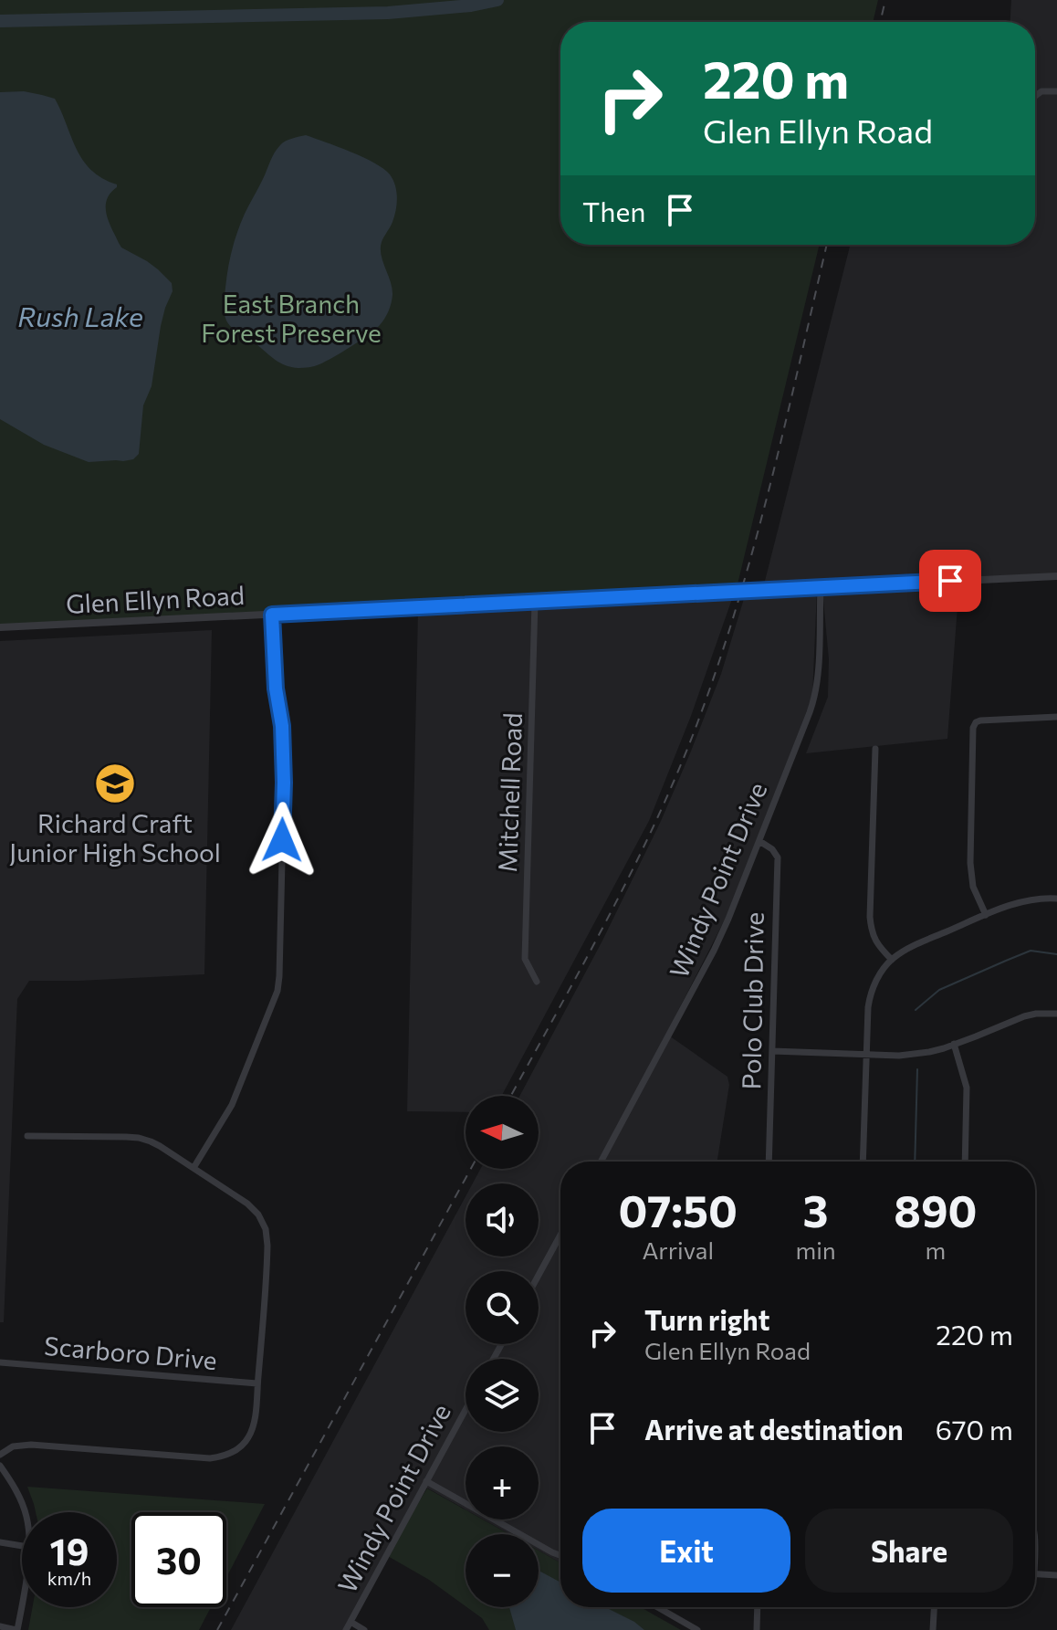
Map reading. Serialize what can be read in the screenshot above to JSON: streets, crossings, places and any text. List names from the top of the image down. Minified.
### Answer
{"streets":{"street":["Glen Ellyn Road","Mitchell Road","Windy Point Drive","Polo Club Drive","Scarboro Drive"]},"crossings":[["Glen Ellyn Road","Mitchell Road"],["Glen Ellyn Road","Windy Point Drive"],["Windy Point Drive","Polo Club Drive"]],"water":["Rush Lake"],"parks":["East Branch Forest Preserve"],"places":{"school or university":["Richard Craft Junior High School"]},"north":"left","page":{"turn":["220 m","Glen Ellyn Road"],"then":"Then","map_buttons":["+","−"],"eta":["07:50","Arrival","3","min","890","m"],"list":[{"name":"Turn right","note":"Glen Ellyn Road","value":"220 m"},{"name":"Arrive at destination","value":"670 m"}],"buttons":["Exit","Share"],"speed":"19 km/h","limit":"30"}}
